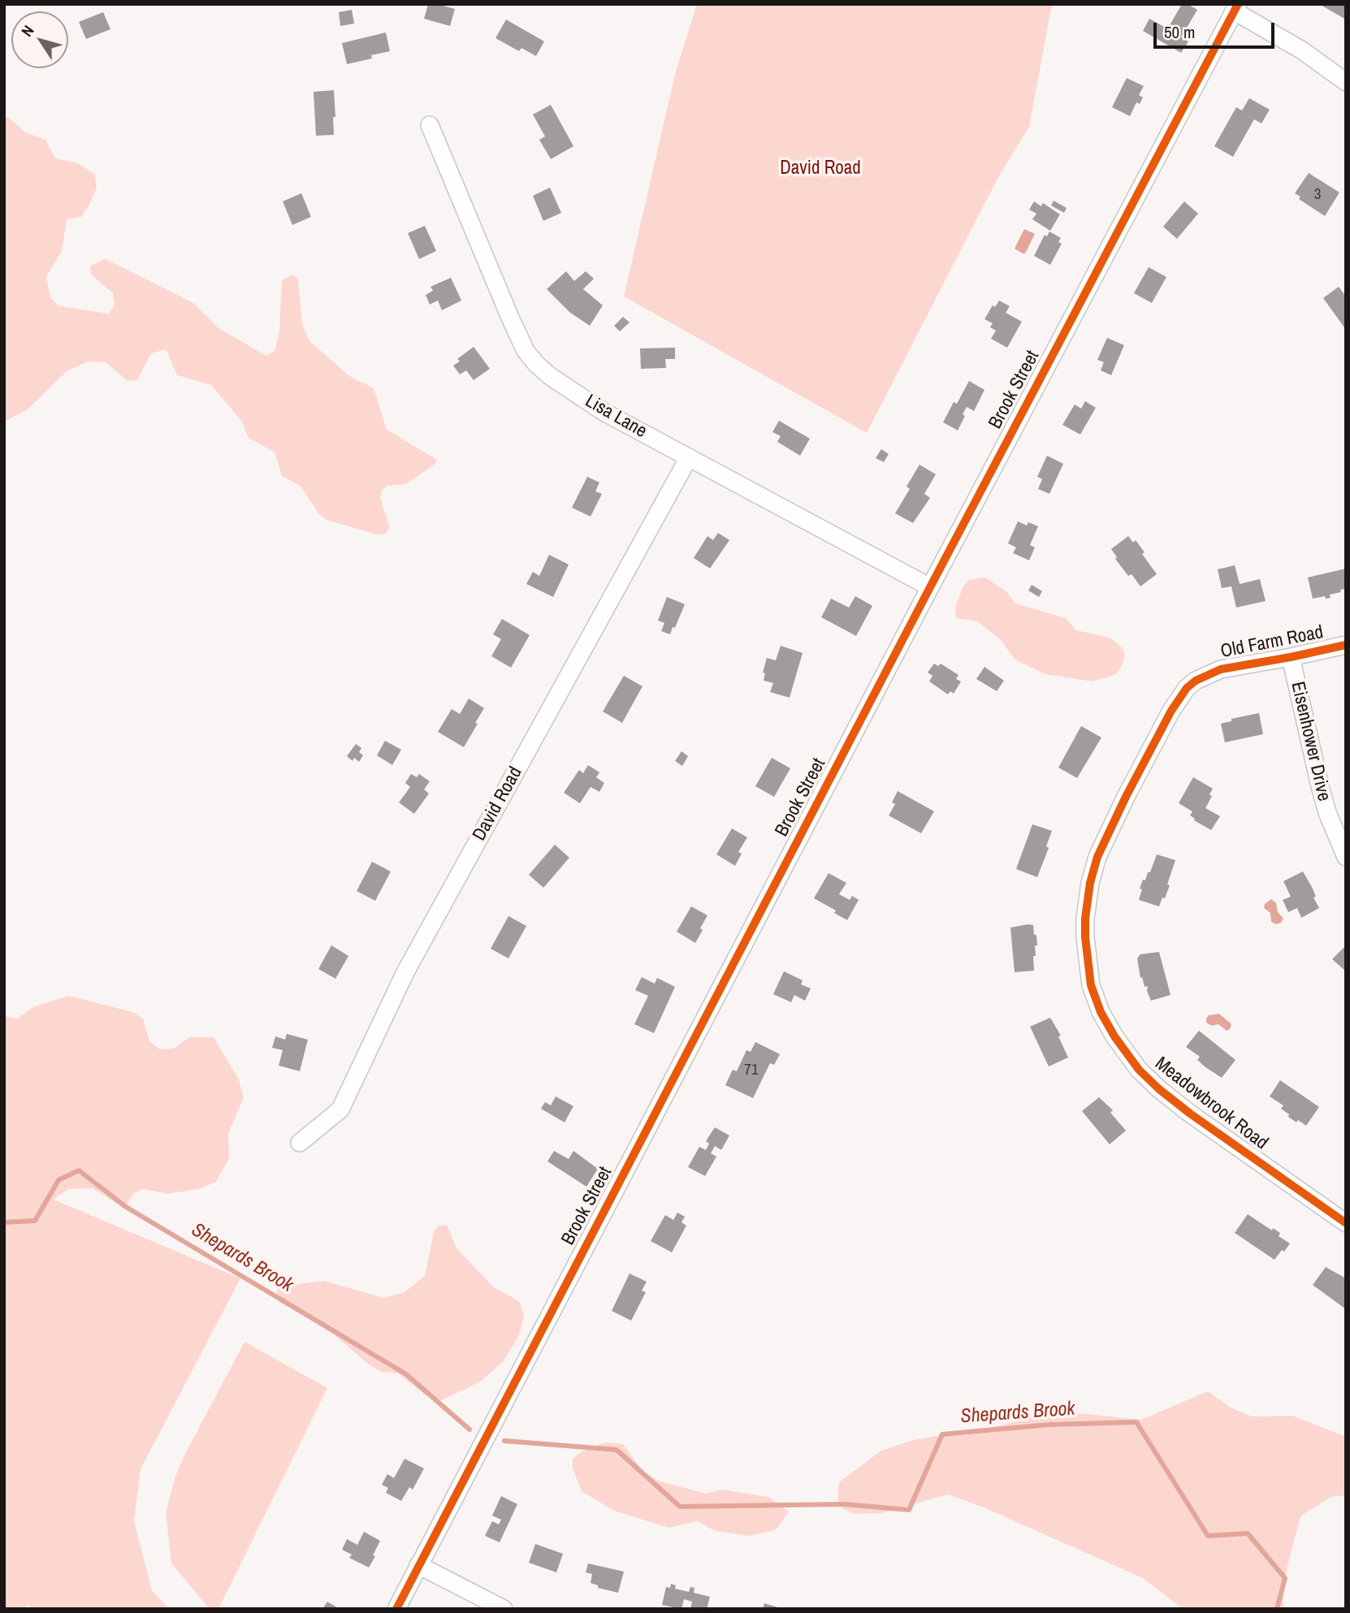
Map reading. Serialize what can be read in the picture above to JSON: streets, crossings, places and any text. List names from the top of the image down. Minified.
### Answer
{"streets":{"street":["Brook Street","Lisa Lane","Old Farm Road","Eisenhower Drive","David Road","Meadowbrook Road"]},"crossings":[["Brook Street","Lisa Lane"],["Lisa Lane","David Road"],["Old Farm Road","Eisenhower Drive"],["Old Farm Road","Meadowbrook Road"]],"water":["Shepards Brook"],"parks":["David Road"],"house_numbers":["3","71"],"scale_bar":"50 m","north":"top left"}
